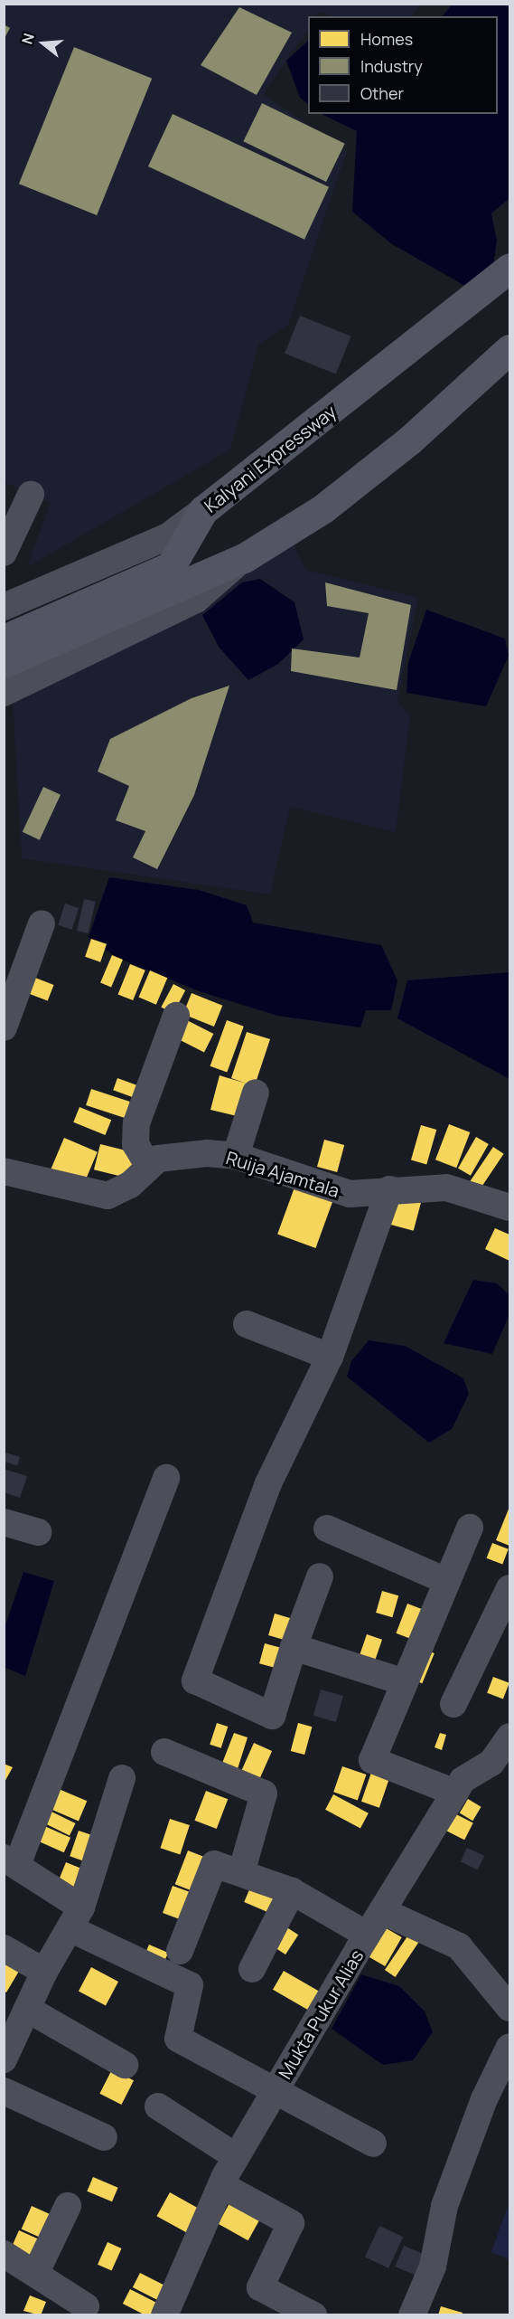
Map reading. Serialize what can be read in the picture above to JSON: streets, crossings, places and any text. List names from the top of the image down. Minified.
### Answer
{"streets":{"highway":["Kalyani Expressway"],"street":["Ruija Ajamtala","Mukta Pukur Alias"]},"legend":["Homes","Industry","Other"],"north":"left"}
